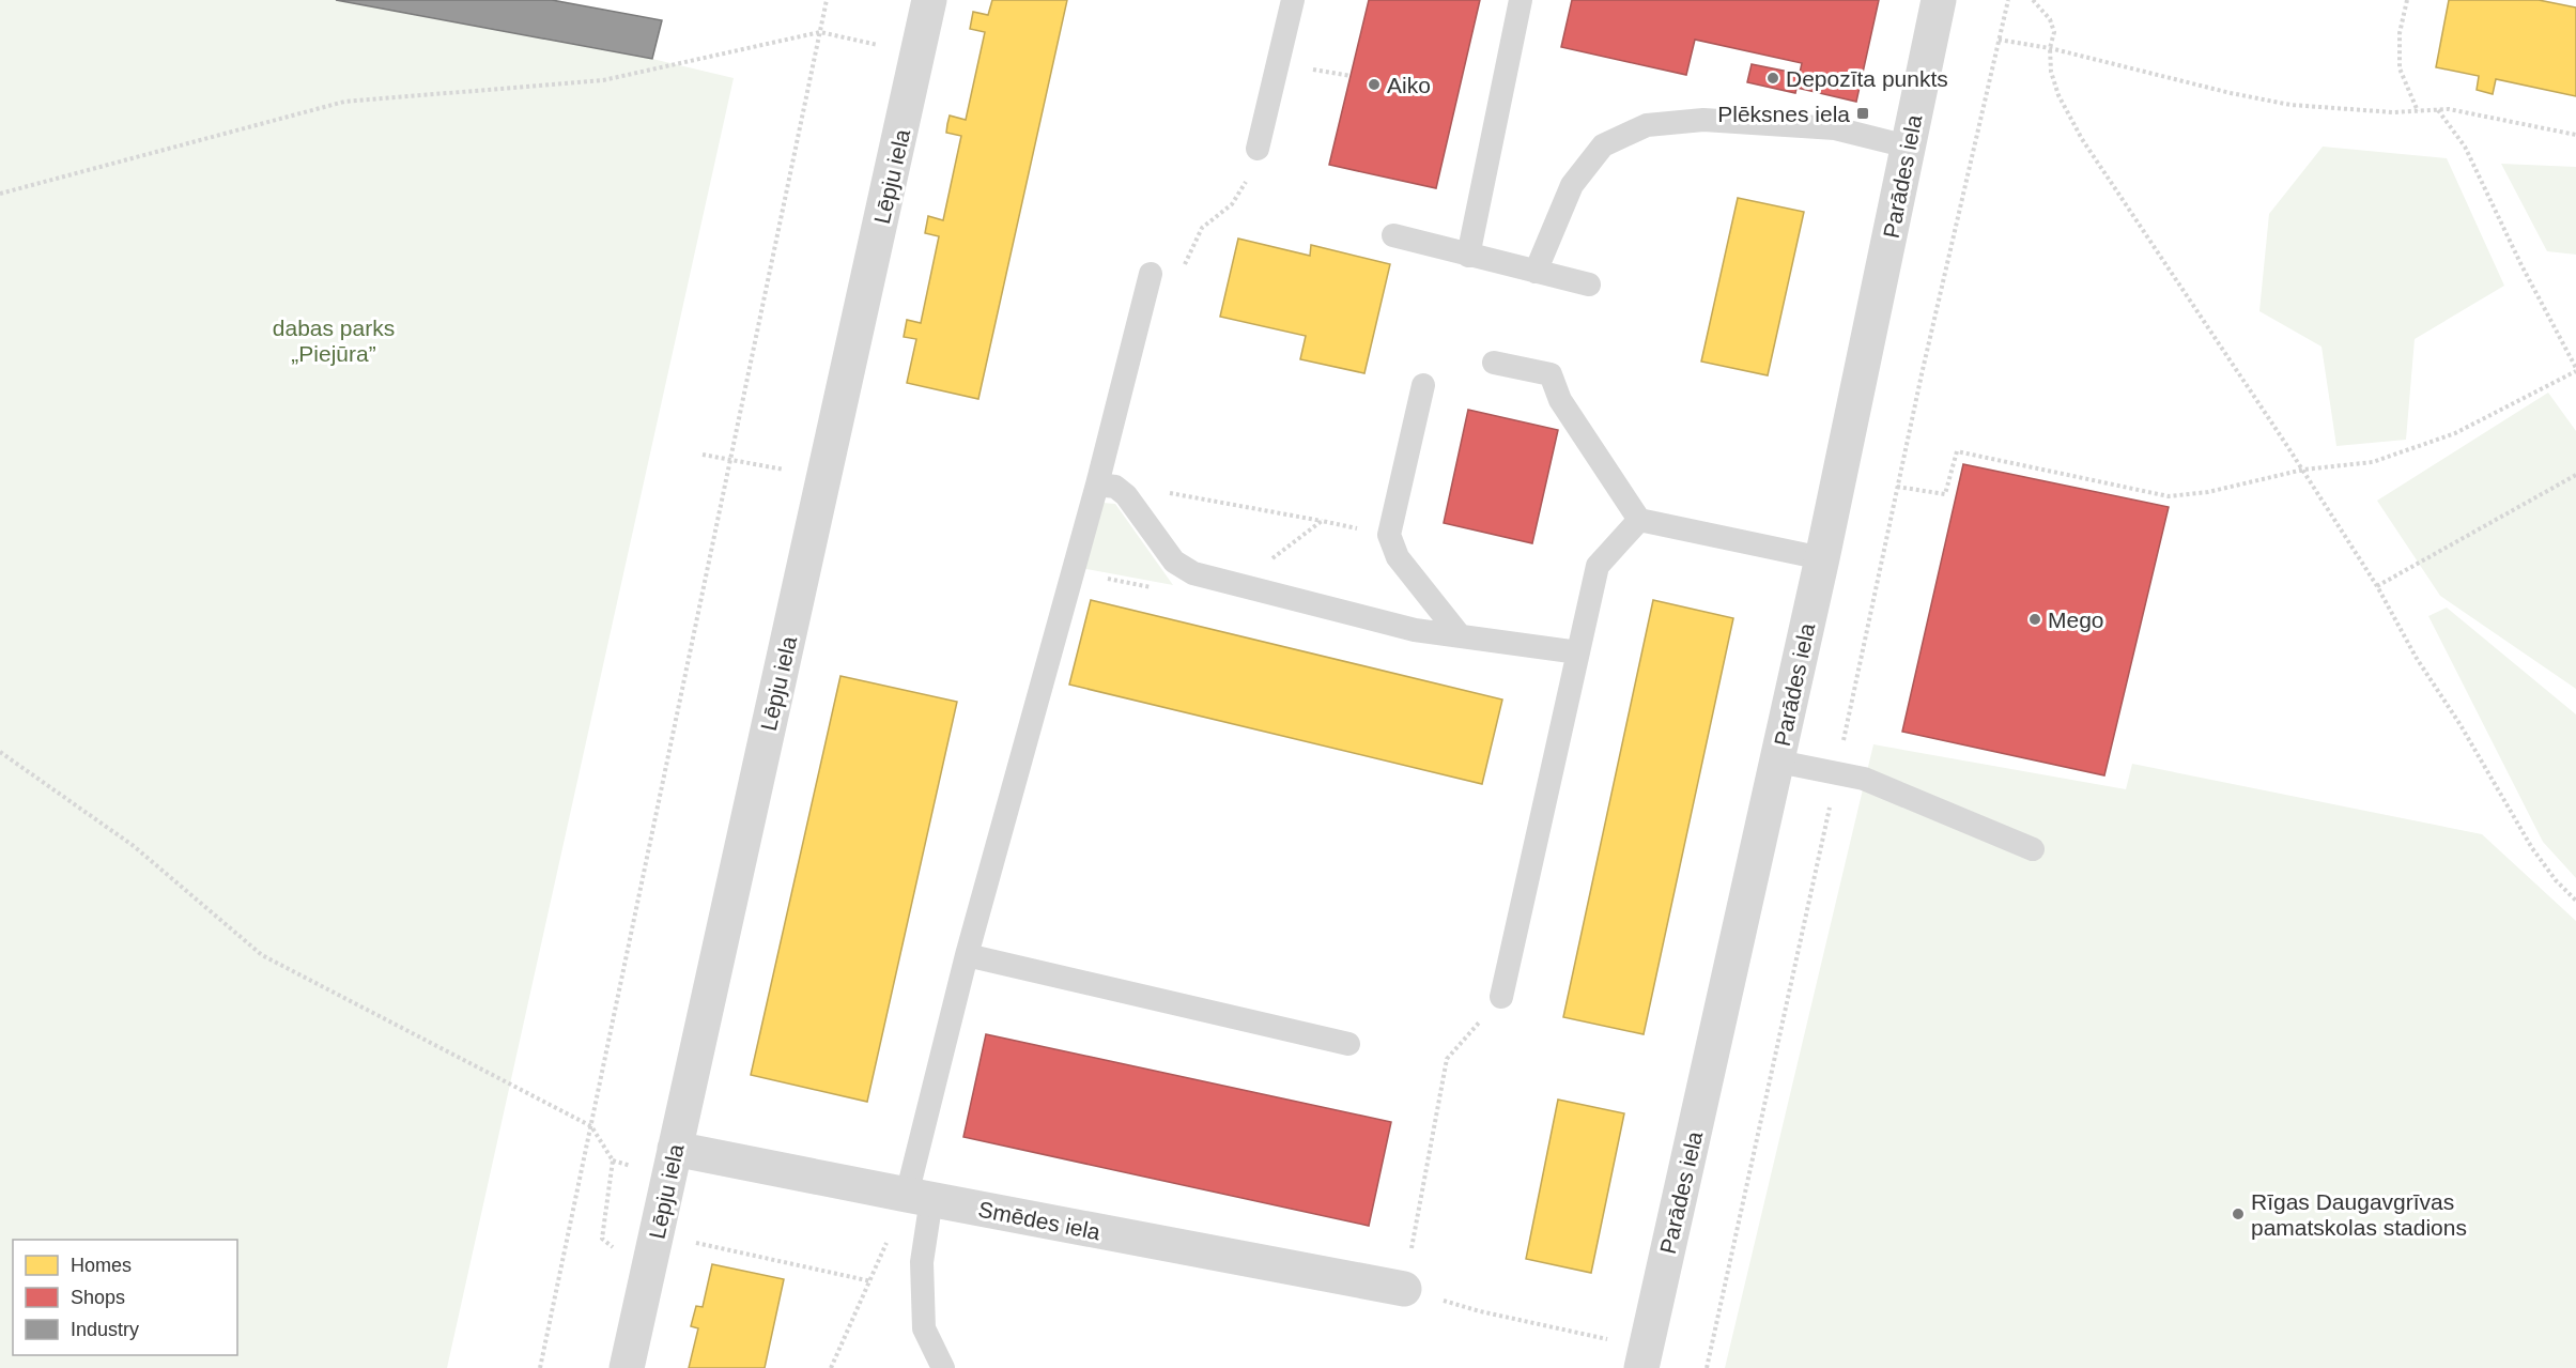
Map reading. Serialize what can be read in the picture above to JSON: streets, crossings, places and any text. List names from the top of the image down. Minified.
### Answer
{"streets":{"street":["Lēpju iela","Parādes iela","Smēdes iela"]},"crossings":[["Lēpju iela","Smēdes iela"]],"parks":["dabas parks „Piejūra”"],"places":{"other":["Depozīta punkts","Aiko","Mego","Rīgas Daugavgrīvas pamatskolas stadions"],"transit":["Plēksnes iela"]},"legend":["Homes","Shops","Industry"]}
